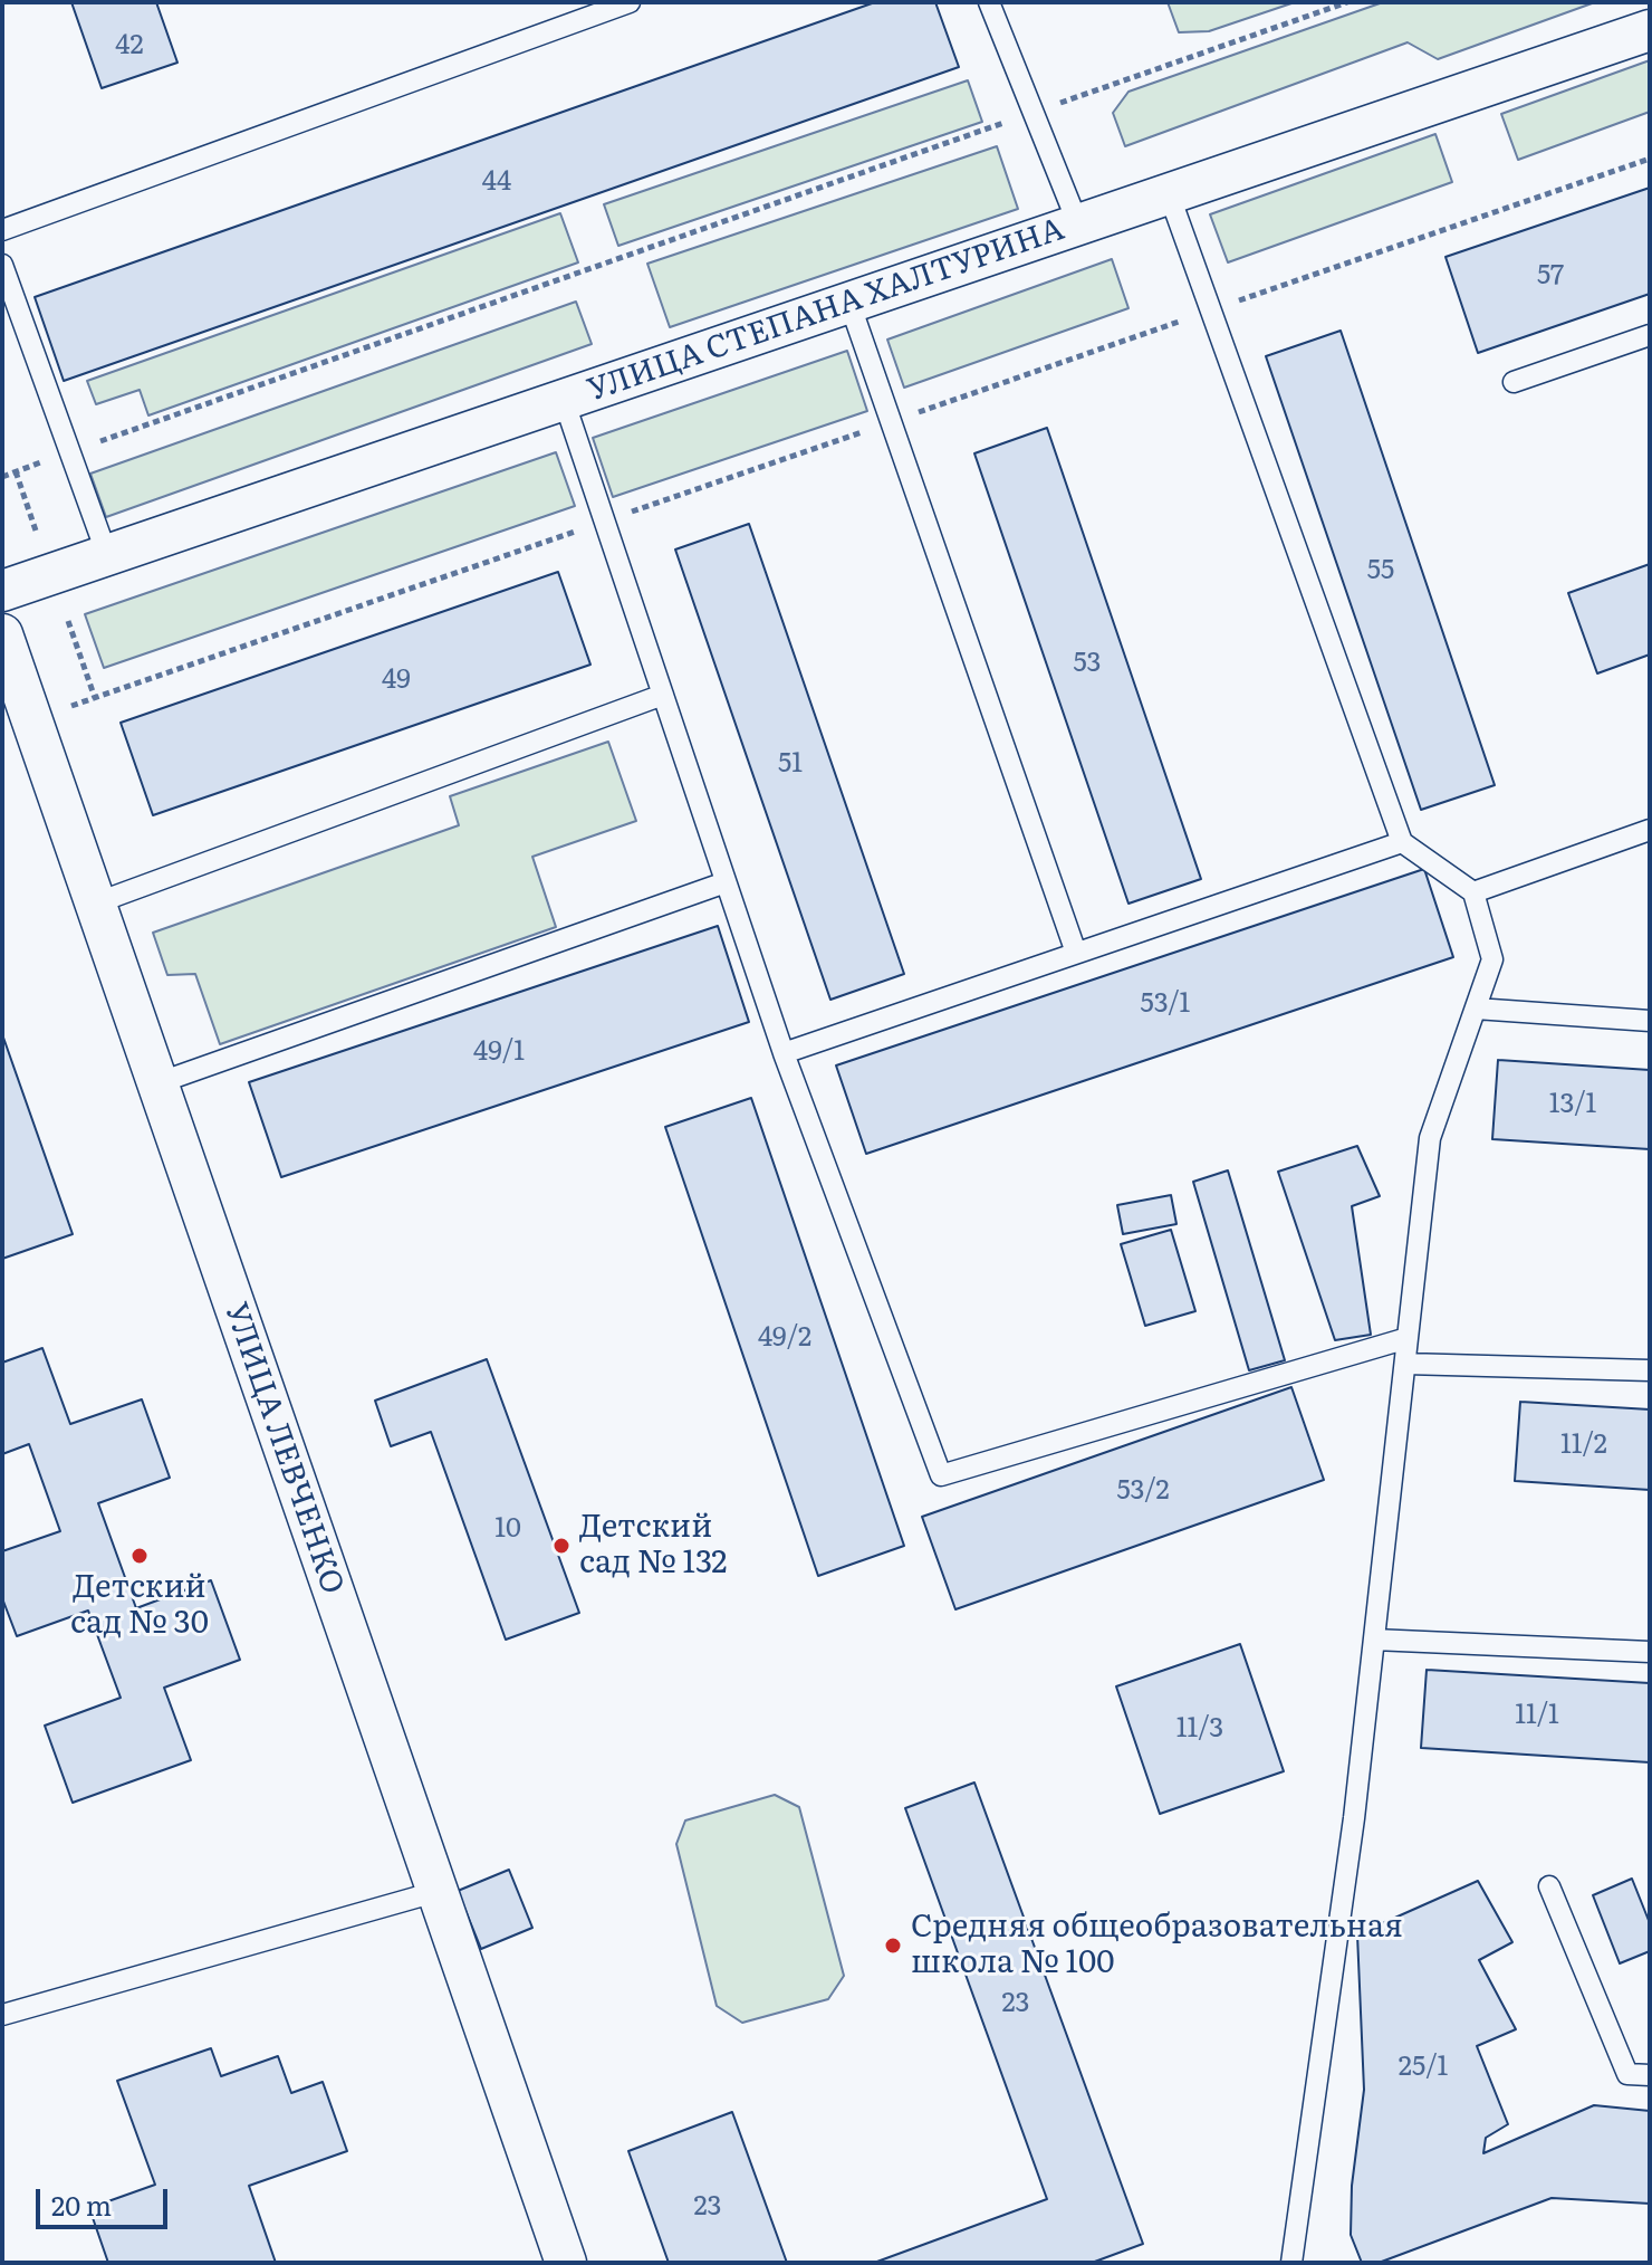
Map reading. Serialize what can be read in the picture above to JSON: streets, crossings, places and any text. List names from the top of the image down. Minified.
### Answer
{"streets":{"street":["УЛИЦА СТЕПАНА ХАЛТУРИНА","УЛИЦА ЛЕВЧЕНКО"]},"places":["Детский сад № 132","Детский сад № 30","Средняя общеобразовательная школа № 100"],"house_numbers":["42","44","57","55","53","49","51","53/1","49/1","13/1","49/2","11/2","53/2","10","11/1","11/3","23","25/1","23"],"scale_bar":"20 m"}
